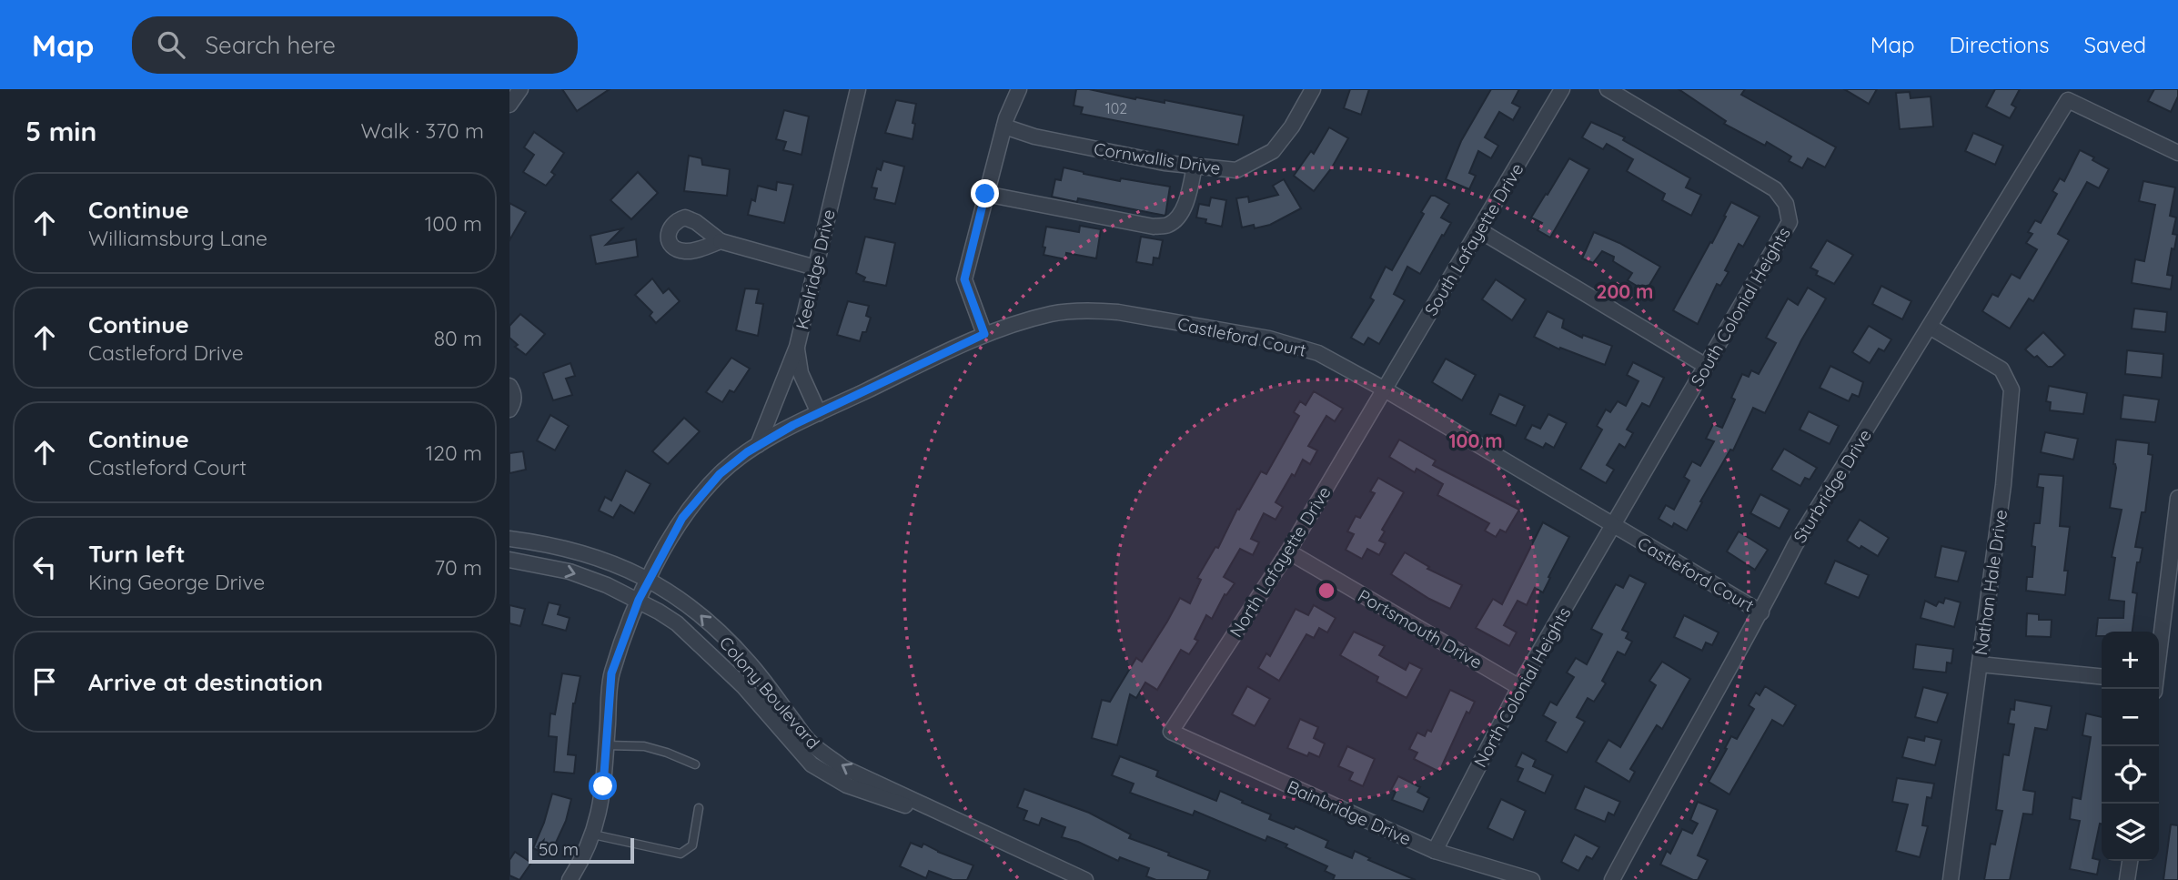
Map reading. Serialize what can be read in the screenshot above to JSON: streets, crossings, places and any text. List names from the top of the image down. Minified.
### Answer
{"streets":{"street":["Cornwallis Drive","South Lafayette Drive","Keelridge Drive","South Colonial Heights","Castleford Court","Sturbridge Drive","North Lafayette Drive","Nathan Hale Drive","Portsmouth Drive","North Colonial Heights","Colony Boulevard","Bainbridge Drive"]},"crossings":[["South Lafayette Drive","Castleford Court"],["South Lafayette Drive","North Lafayette Drive"],["Keelridge Drive","Castleford Court"],["South Colonial Heights","Castleford Court"],["South Colonial Heights","North Colonial Heights"],["Castleford Court","Sturbridge Drive"],["Castleford Court","North Lafayette Drive"],["Castleford Court","North Colonial Heights"],["Castleford Court","Colony Boulevard"],["Sturbridge Drive","Nathan Hale Drive"],["North Lafayette Drive","Portsmouth Drive"],["North Lafayette Drive","Bainbridge Drive"],["Portsmouth Drive","North Colonial Heights"],["North Colonial Heights","Bainbridge Drive"]],"house_numbers":["102"],"scale_bar":"50 m","page":{"header":"Map","search":"Search here","nav":["Map","Directions","Saved"],"heading":["5 min","Walk · 370 m"],"list":[["Continue","Williamsburg Lane","100 m"],["Continue","Castleford Drive","80 m"],["Continue","Castleford Court","120 m"],["Turn left","King George Drive","70 m"],"Arrive at destination"],"map_buttons":["+","−"],"scale":"50 m"},"rings":["200 m","100 m"]}
